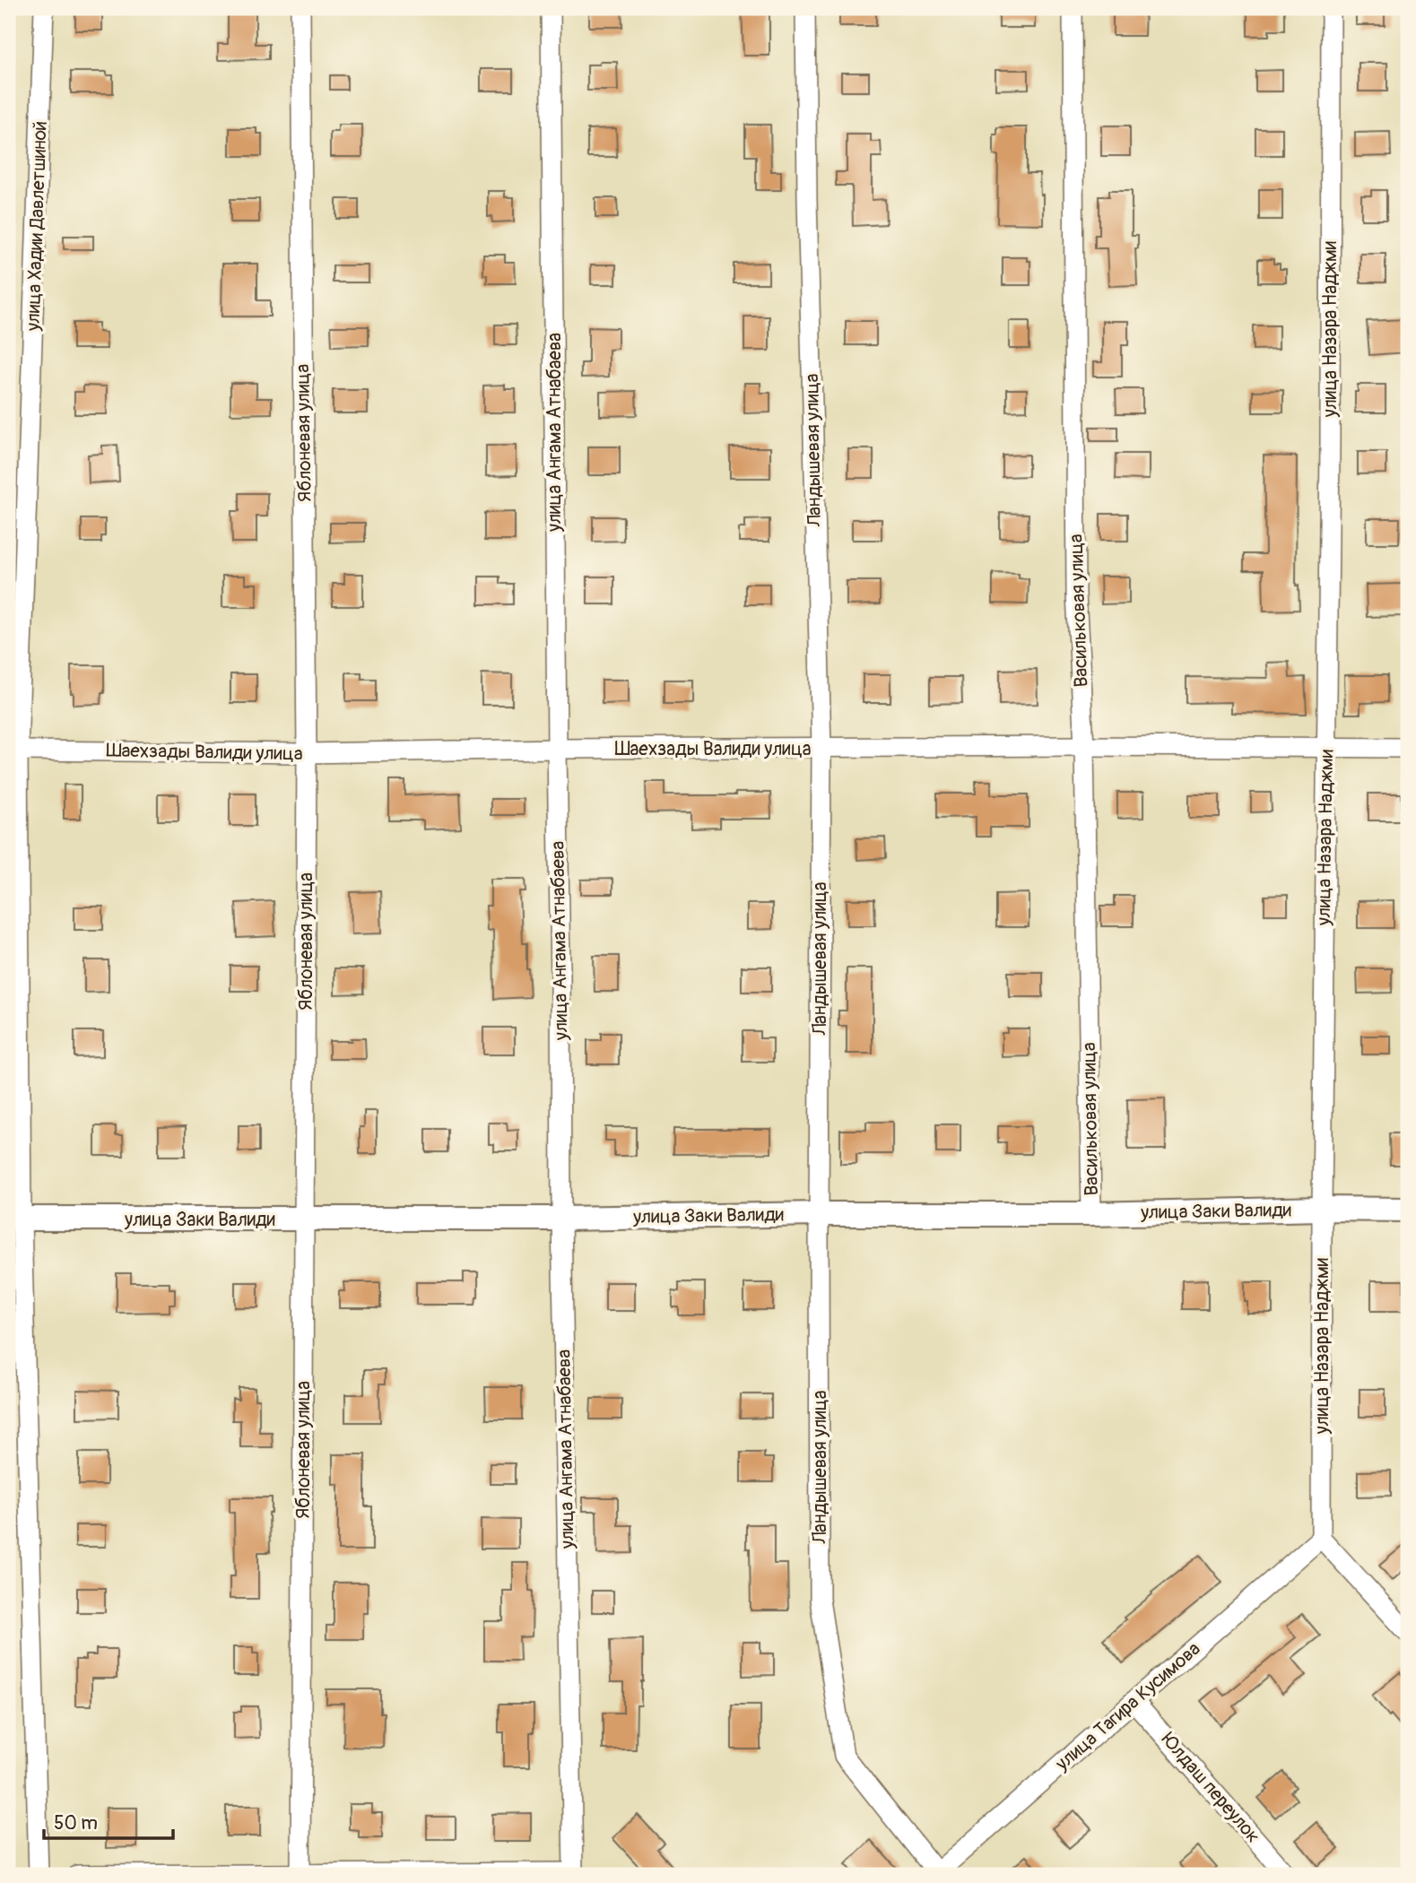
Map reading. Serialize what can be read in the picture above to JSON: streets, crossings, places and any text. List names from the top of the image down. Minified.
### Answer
{"streets":{"street":["улица Хадии Давлетшиной","улица Назара Наджми","улица Ангама Атнабаева","Яблоневая улица","Ландышевая улица","Васильковая улица","Шаехзады Валиди улица","улица Заки Валиди","улица Тагира Кусимова","Юлдаш переулок"]},"crossings":[["улица Хадии Давлетшиной","Шаехзады Валиди улица"],["улица Хадии Давлетшиной","улица Заки Валиди"],["улица Назара Наджми","Шаехзады Валиди улица"],["улица Назара Наджми","улица Заки Валиди"],["улица Назара Наджми","улица Тагира Кусимова"],["улица Ангама Атнабаева","Яблоневая улица"],["улица Ангама Атнабаева","Шаехзады Валиди улица"],["улица Ангама Атнабаева","улица Заки Валиди"],["Яблоневая улица","Шаехзады Валиди улица"],["Яблоневая улица","улица Заки Валиди"],["Ландышевая улица","Шаехзады Валиди улица"],["Ландышевая улица","улица Заки Валиди"],["Ландышевая улица","улица Тагира Кусимова"],["Васильковая улица","Шаехзады Валиди улица"],["Васильковая улица","улица Заки Валиди"],["улица Тагира Кусимова","Юлдаш переулок"]],"scale_bar":"50 m"}
